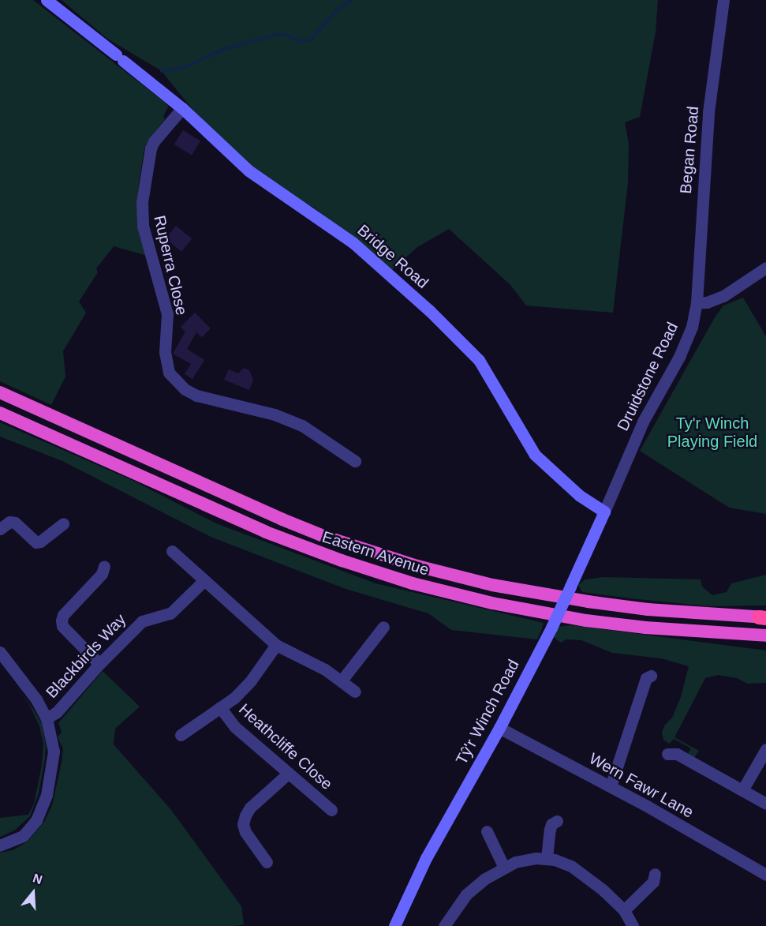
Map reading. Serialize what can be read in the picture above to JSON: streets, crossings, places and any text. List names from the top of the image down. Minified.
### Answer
{"streets":{"highway":["Eastern Avenue"],"main road":["Bridge Road","Tŷ'r Winch Road"],"street":["Began Road","Ruperra Close","Druidstone Road","Blackbirds Way","Heathcliffe Close","Wern Fawr Lane"]},"crossings":[["Began Road","Druidstone Road"],["Bridge Road","Ruperra Close"],["Bridge Road","Druidstone Road"],["Bridge Road","Tŷ'r Winch Road"],["Druidstone Road","Tŷ'r Winch Road"],["Tŷ'r Winch Road","Wern Fawr Lane"]],"parks":["Ty'r Winch Playing Field"],"north":"top"}
